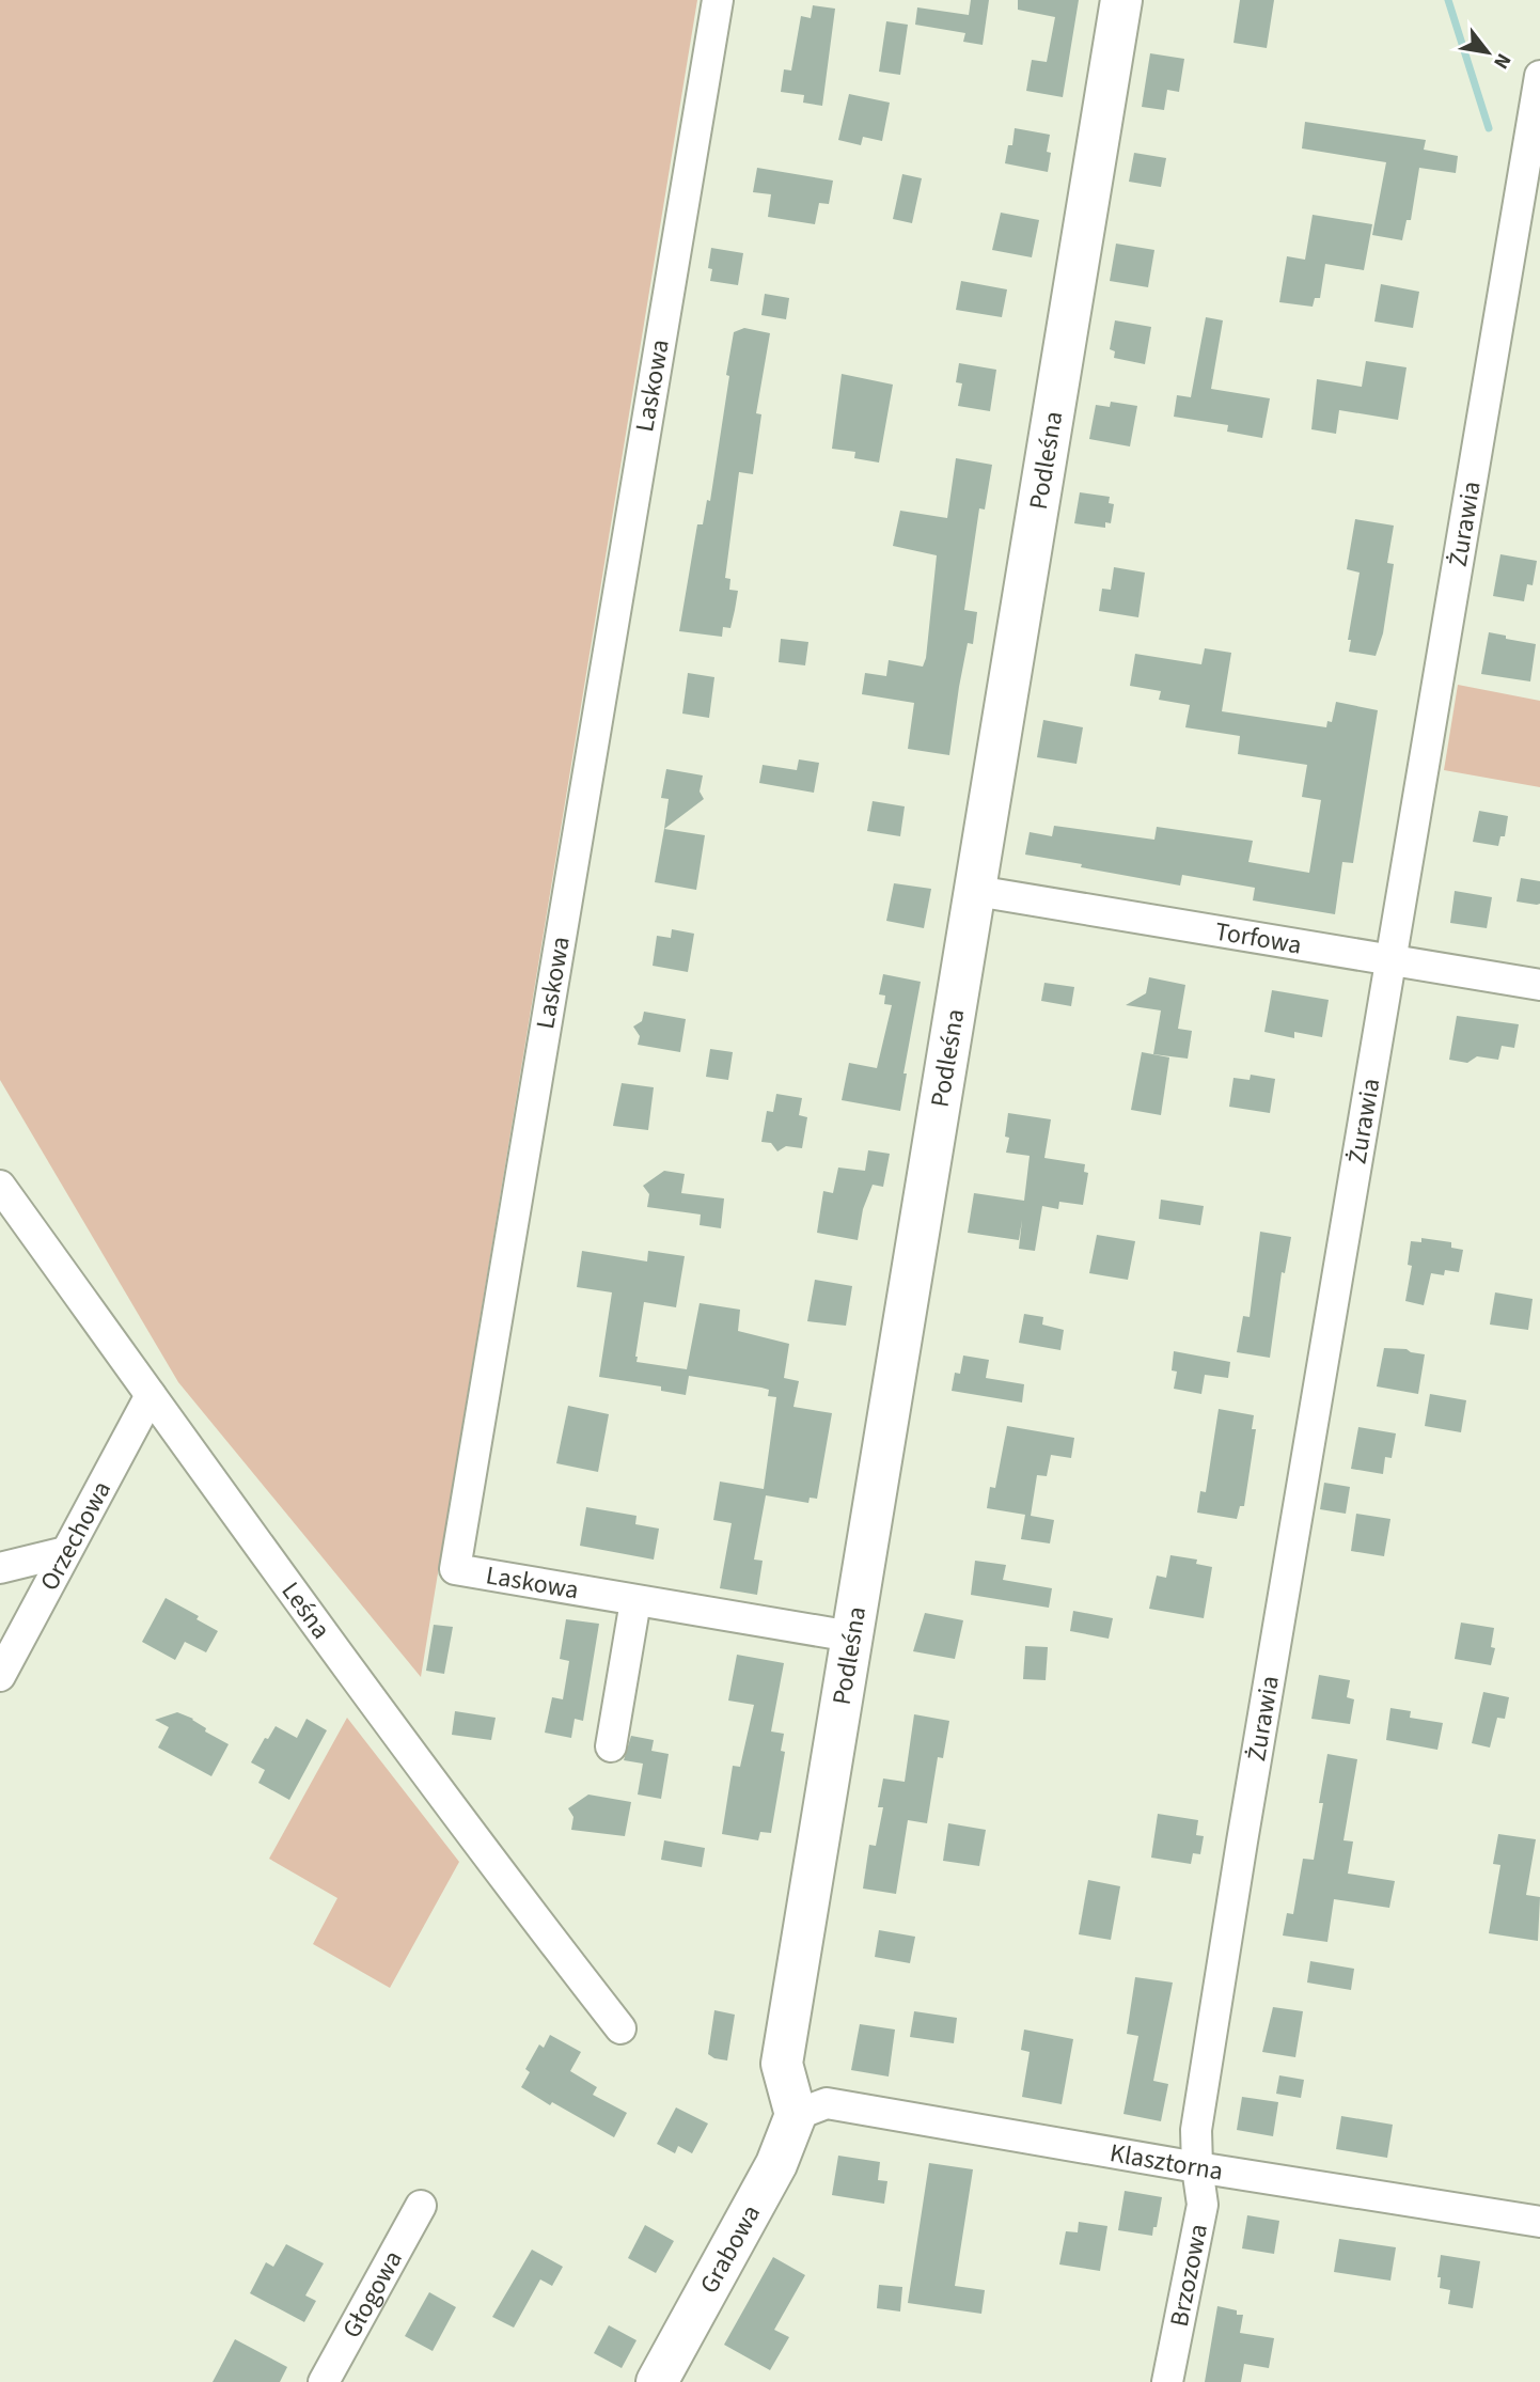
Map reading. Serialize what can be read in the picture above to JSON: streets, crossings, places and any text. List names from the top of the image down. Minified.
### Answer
{"streets":{"street":["Laskowa","Podleśna","Żurawia","Torfowa","Orzechowa","Leśna","Klasztorna","Grabowa","Brzozowa","Głogowa"]},"crossings":[["Laskowa","Podleśna"],["Podleśna","Torfowa"],["Podleśna","Klasztorna"],["Podleśna","Grabowa"],["Żurawia","Torfowa"],["Żurawia","Klasztorna"],["Żurawia","Brzozowa"],["Orzechowa","Leśna"],["Klasztorna","Grabowa"],["Klasztorna","Brzozowa"]],"north":"bottom right"}
